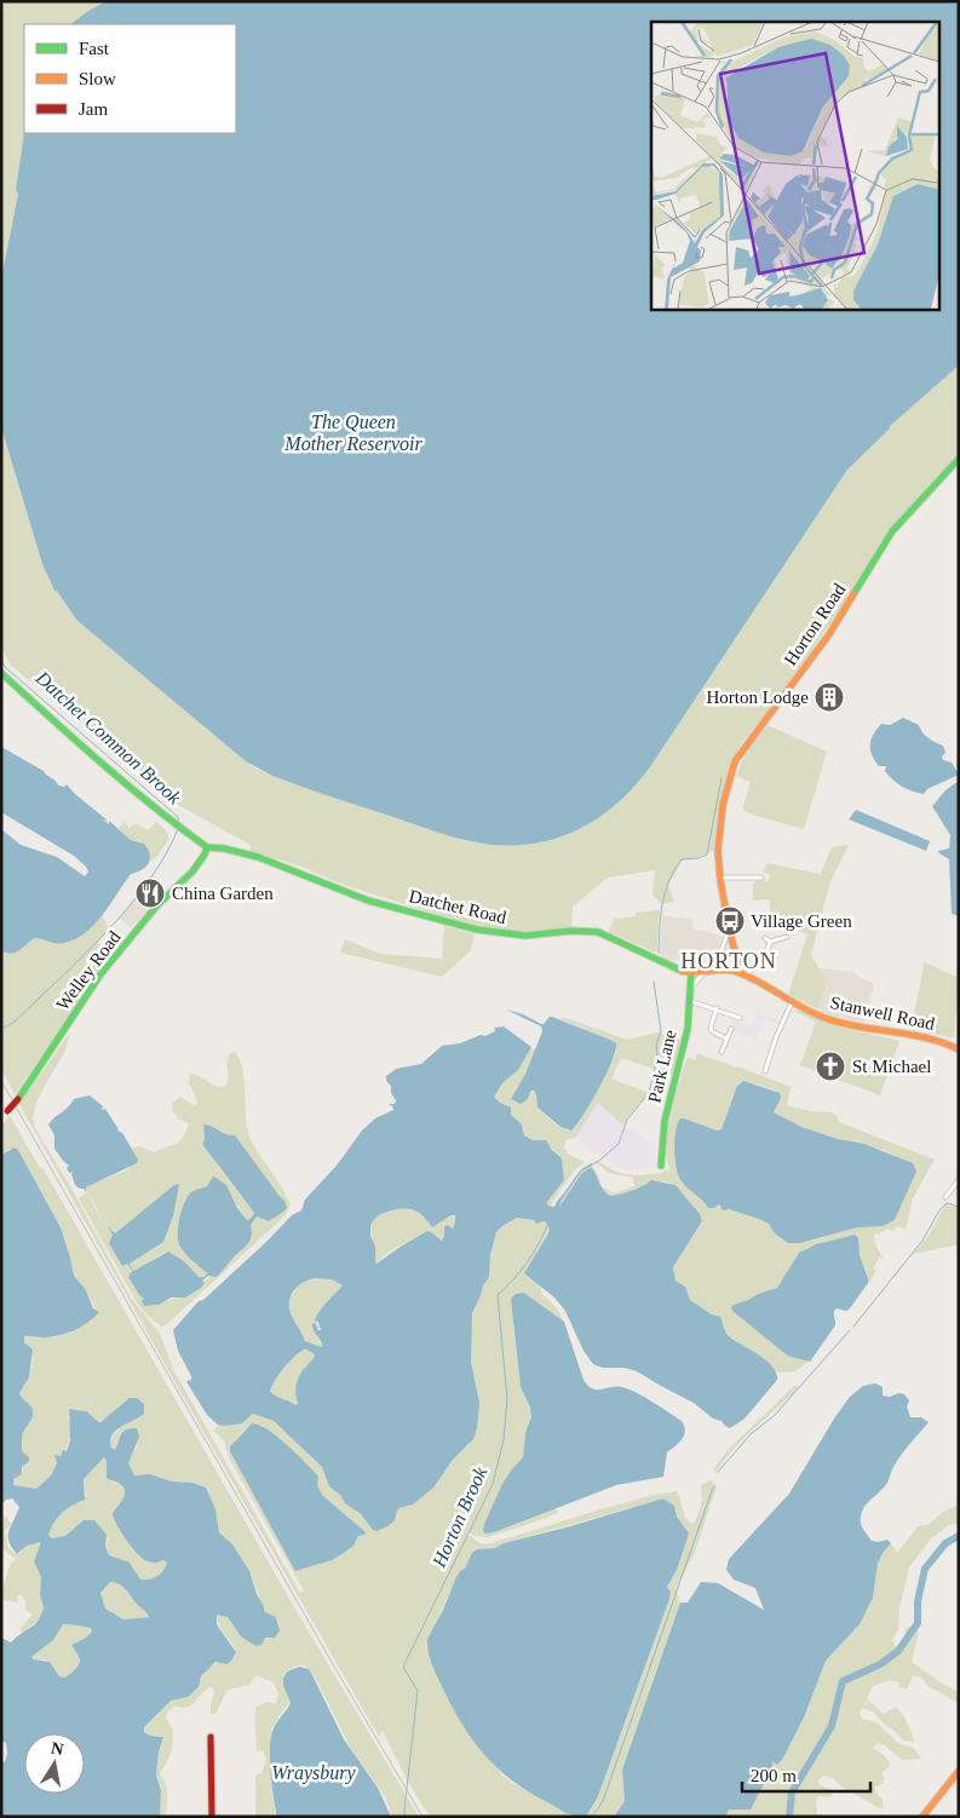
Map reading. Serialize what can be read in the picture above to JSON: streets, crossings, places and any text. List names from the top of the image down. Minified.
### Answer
{"streets":{"street":["Horton Road","Datchet Road","Welley Road","Stanwell Road","Park Lane"]},"crossings":[["Horton Road","Datchet Road"],["Horton Road","Stanwell Road"],["Datchet Road","Welley Road"],["Datchet Road","Park Lane"]],"districts":["HORTON"],"water":["The Queen Mother Reservoir","Datchet Common Brook","Horton Brook","Wraysbury"],"places":{"building":["Horton Lodge"],"restaurant":["China Garden"],"bus stop":["Village Green"],"church":["St Michael"]},"legend":["Fast","Slow","Jam"],"scale_bar":"200 m","north":"top"}
